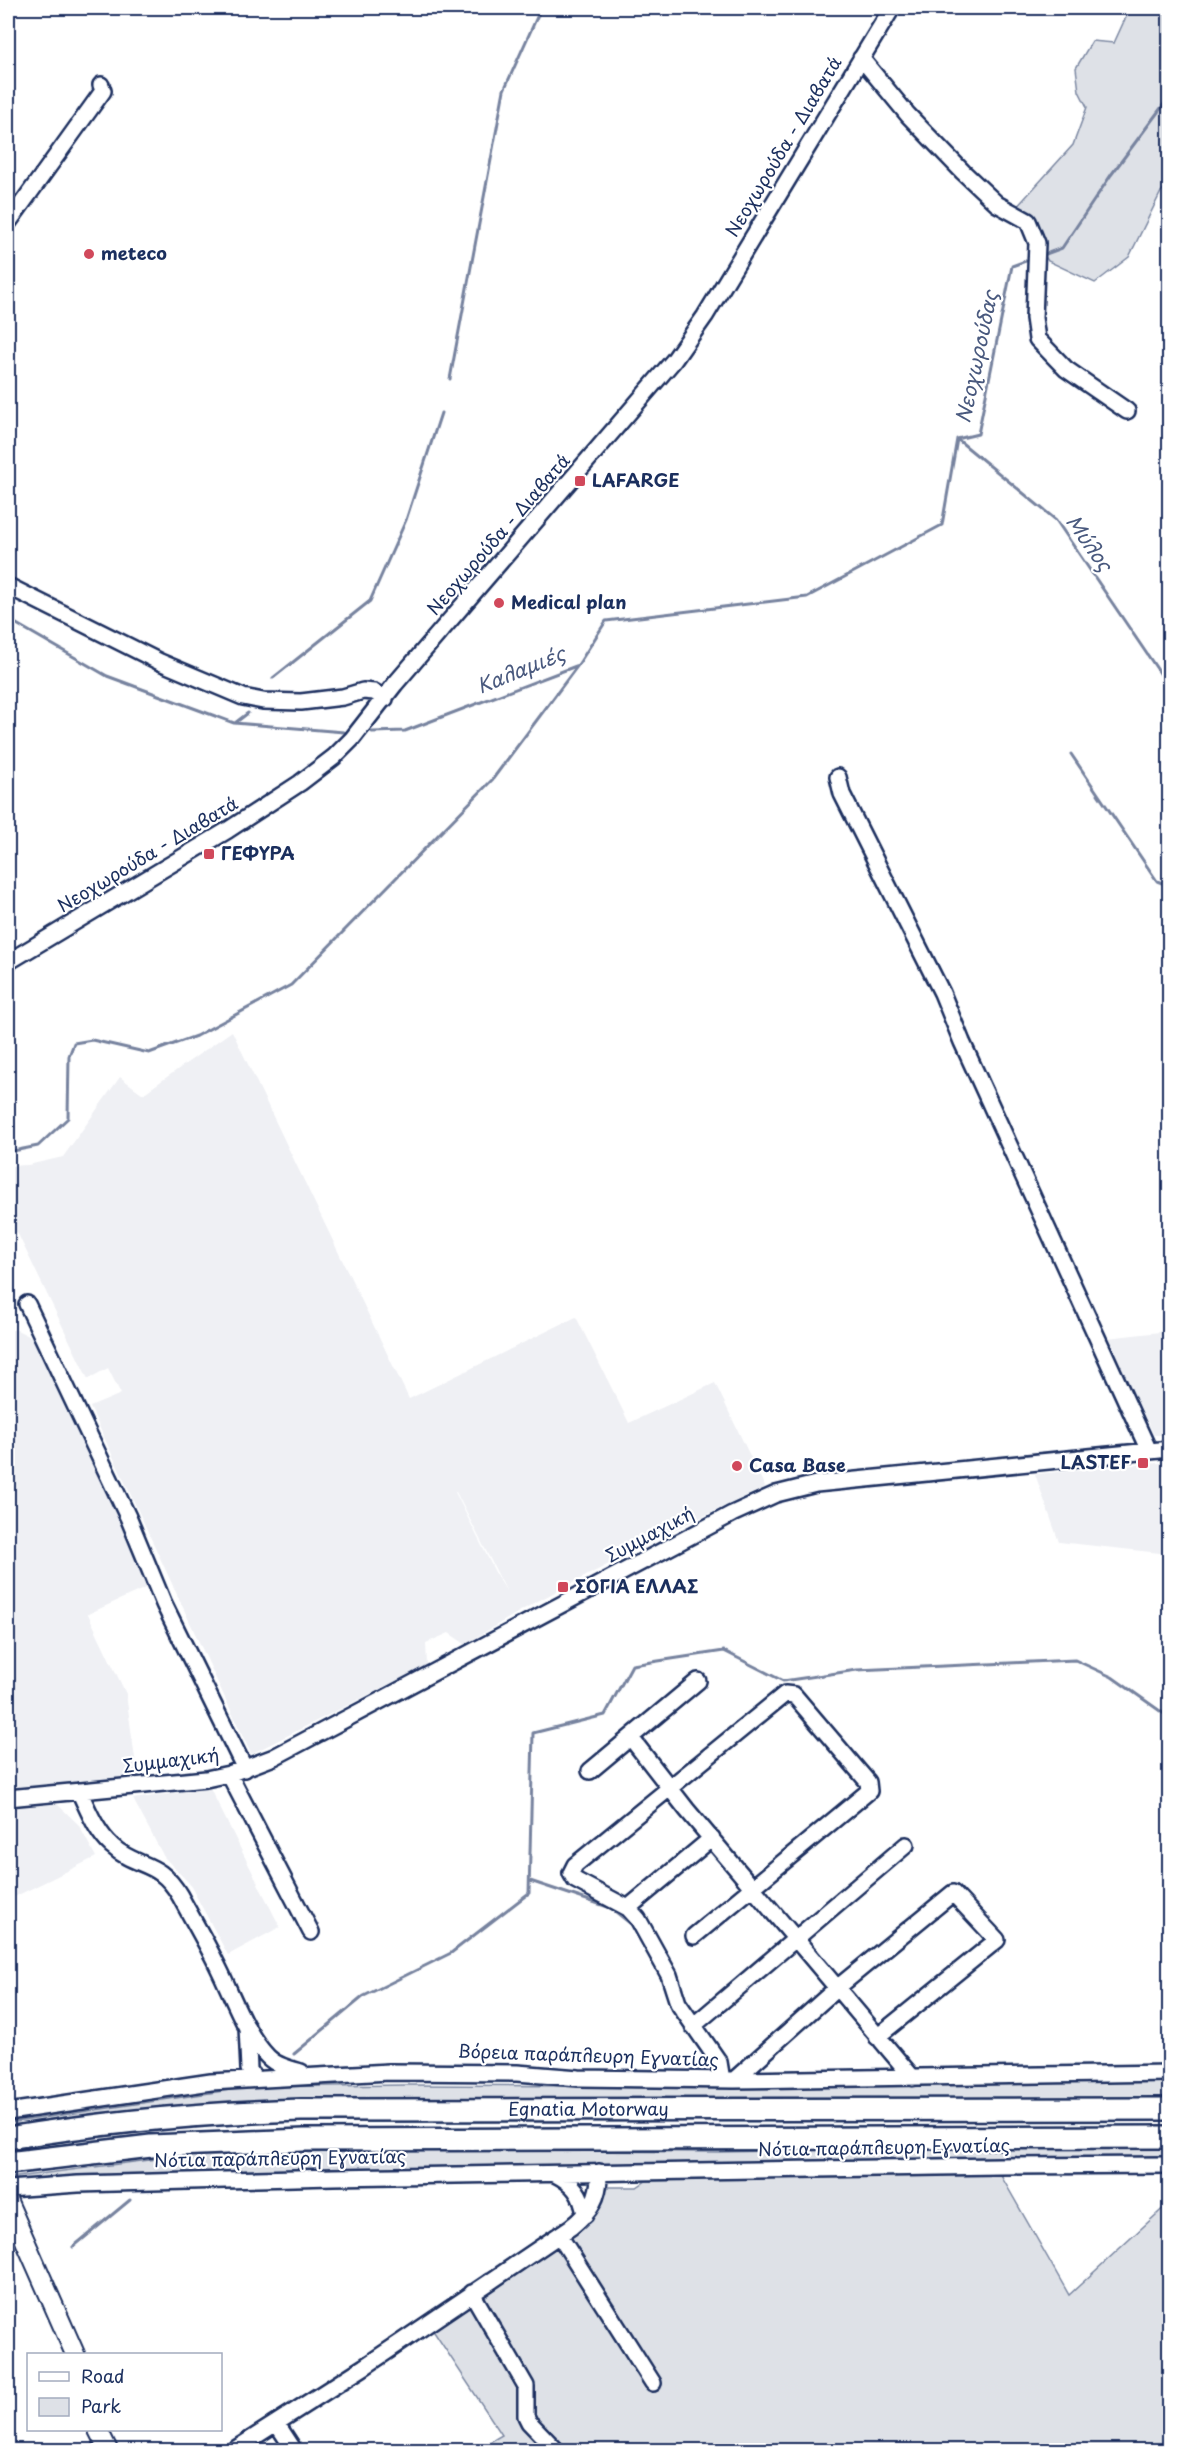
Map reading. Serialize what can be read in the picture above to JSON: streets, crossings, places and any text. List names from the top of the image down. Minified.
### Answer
{"streets":{"highway":["Egnatia Motorway"],"street":["Νεοχωρούδα - Διαβατά","Συμμαχική","Βόρεια παράπλευρη Εγνατίας","Νότια παράπλευρη Εγνατίας"]},"water":["Νεοχωρούδας","Μύλος","Καλαμιές"],"places":{"other":["meteco","Medical plan","Casa Base"],"transit":["LAFARGE","ΓΕΦΥΡΑ","LASTEF","ΣΟΓΙΑ ΕΛΛΑΣ"]},"legend":["Road","Park"]}
